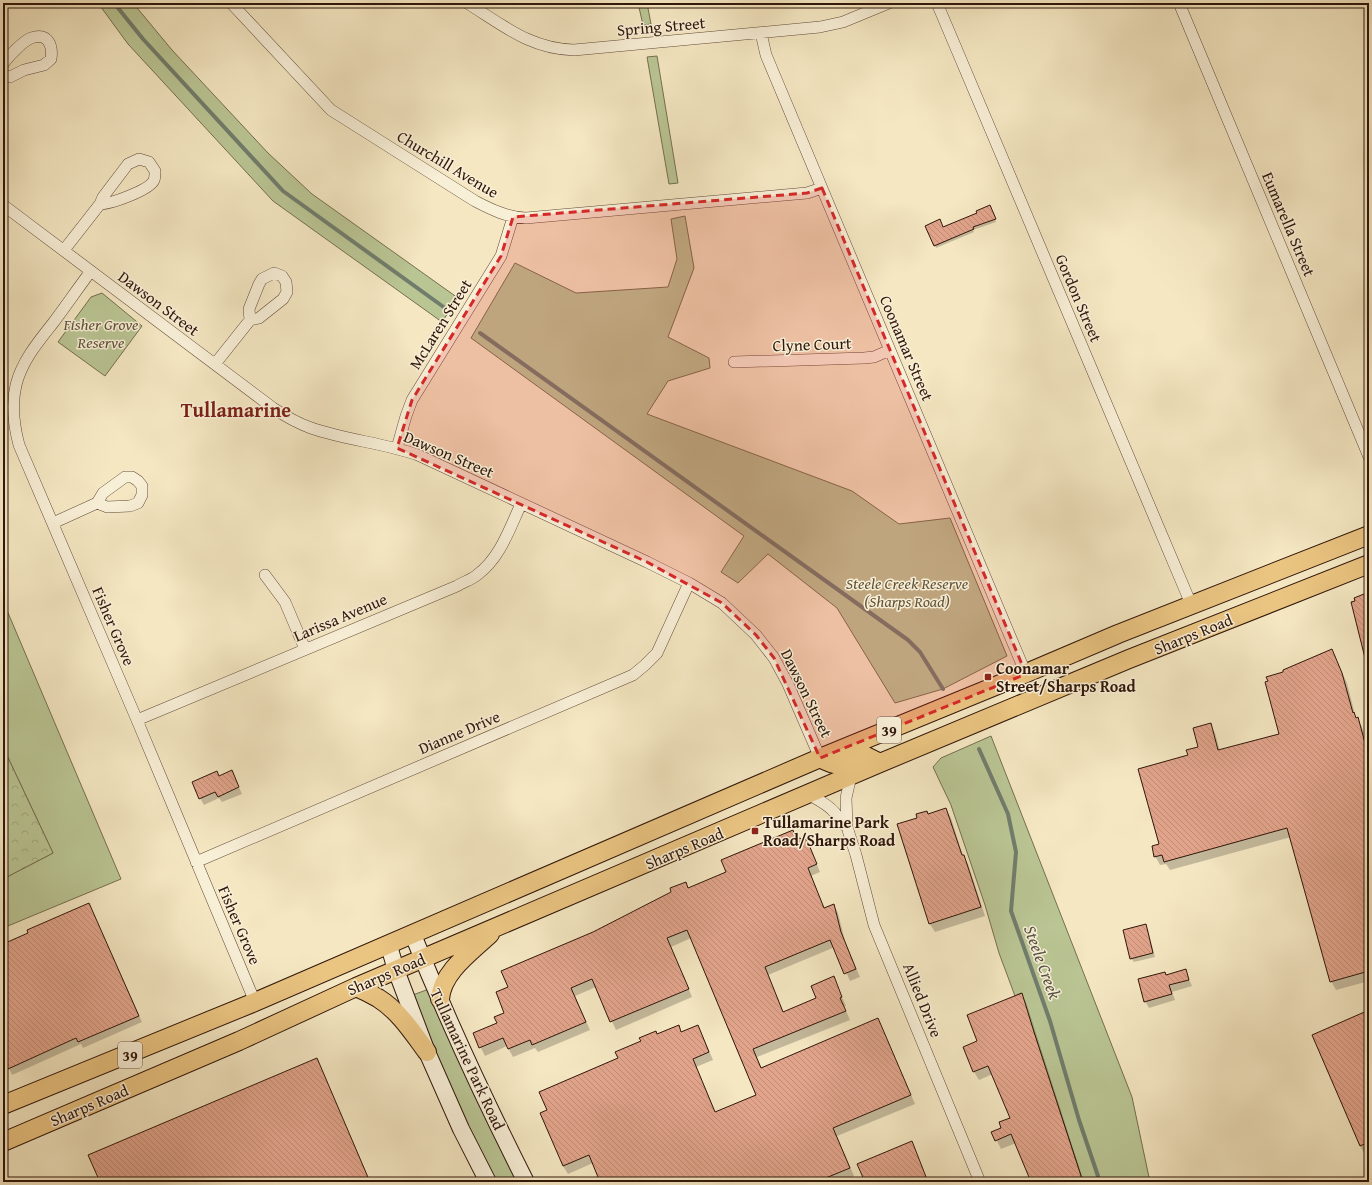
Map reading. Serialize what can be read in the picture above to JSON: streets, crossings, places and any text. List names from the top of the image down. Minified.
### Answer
{"streets":{"main road":["Sharps Road","39"],"street":["Spring Street","Churchill Avenue","Eumarella Street","Gordon Street","Dawson Street","McLaren Street","Clyne Court","Coonamar Street","Larissa Avenue","Fisher Grove","Dianne Drive","Allied Drive","Tullamarine Park Road"]},"crossings":[["Spring Street","Coonamar Street"],["Churchill Avenue","McLaren Street"],["Churchill Avenue","Coonamar Street"],["Gordon Street","Sharps Road"],["Dawson Street","McLaren Street"],["Dawson Street","Larissa Avenue"],["Dawson Street","Fisher Grove"],["Dawson Street","Sharps Road"],["Dawson Street","Dianne Drive"],["Clyne Court","Coonamar Street"],["Coonamar Street","Sharps Road"],["Larissa Avenue","Fisher Grove"],["Fisher Grove","Sharps Road"],["Fisher Grove","Dianne Drive"],["Sharps Road","Allied Drive"],["Sharps Road","Tullamarine Park Road"]],"districts":["Tullamarine"],"water":["Steele Creek"],"parks":["Fisher Grove Reserve","Steele Creek Reserve (Sharps Road)"],"places":{"transit":["Coonamar Street/Sharps Road","Tullamarine Park Road/Sharps Road"]}}
